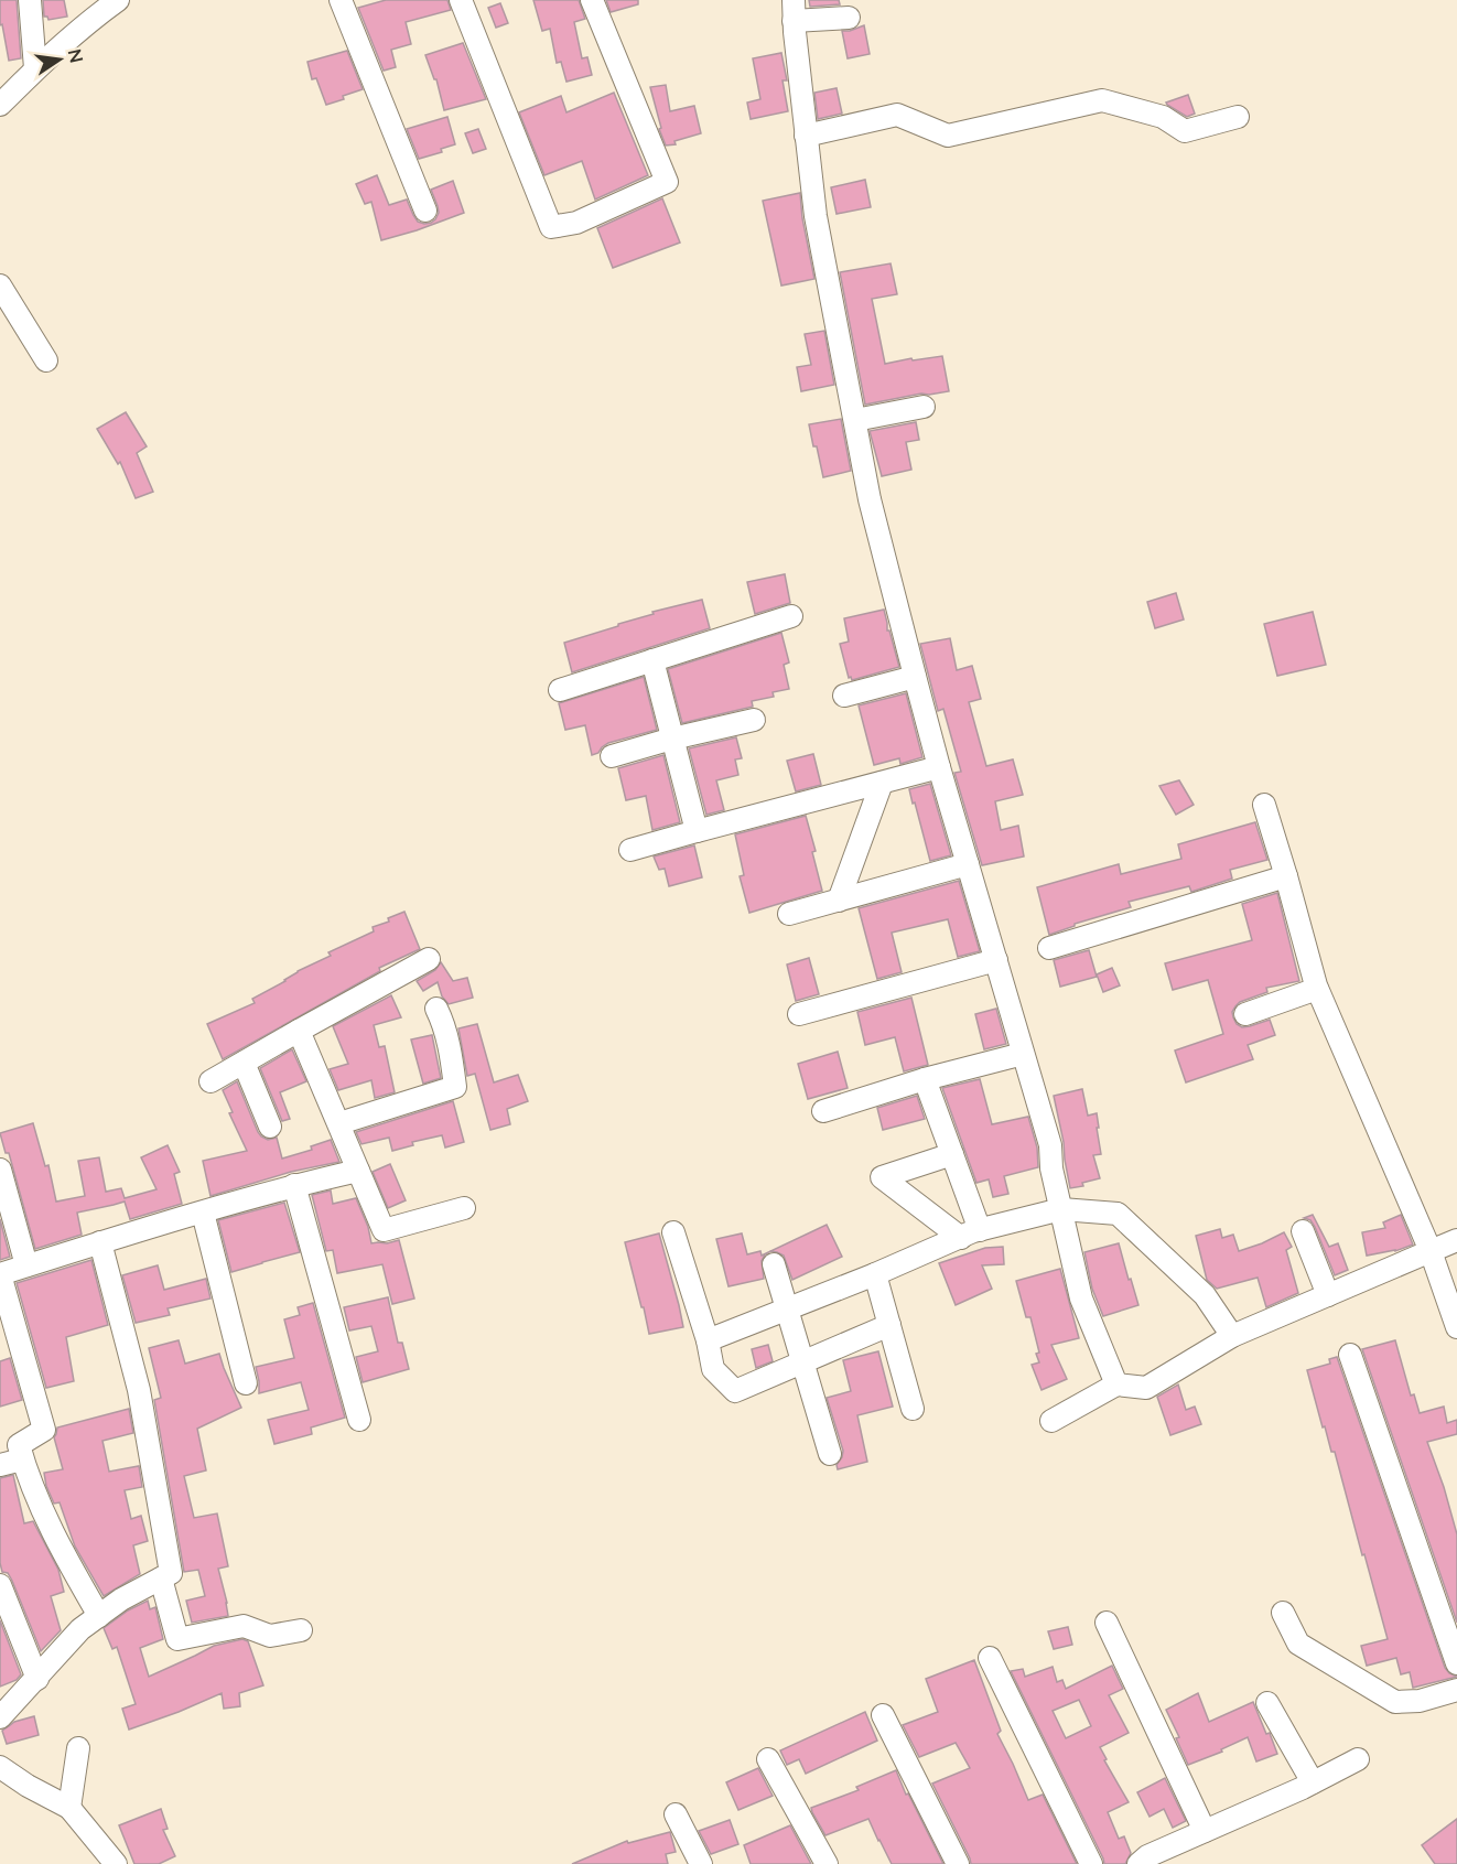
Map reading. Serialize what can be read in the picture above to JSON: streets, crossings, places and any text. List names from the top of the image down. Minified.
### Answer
{"north":"right"}
